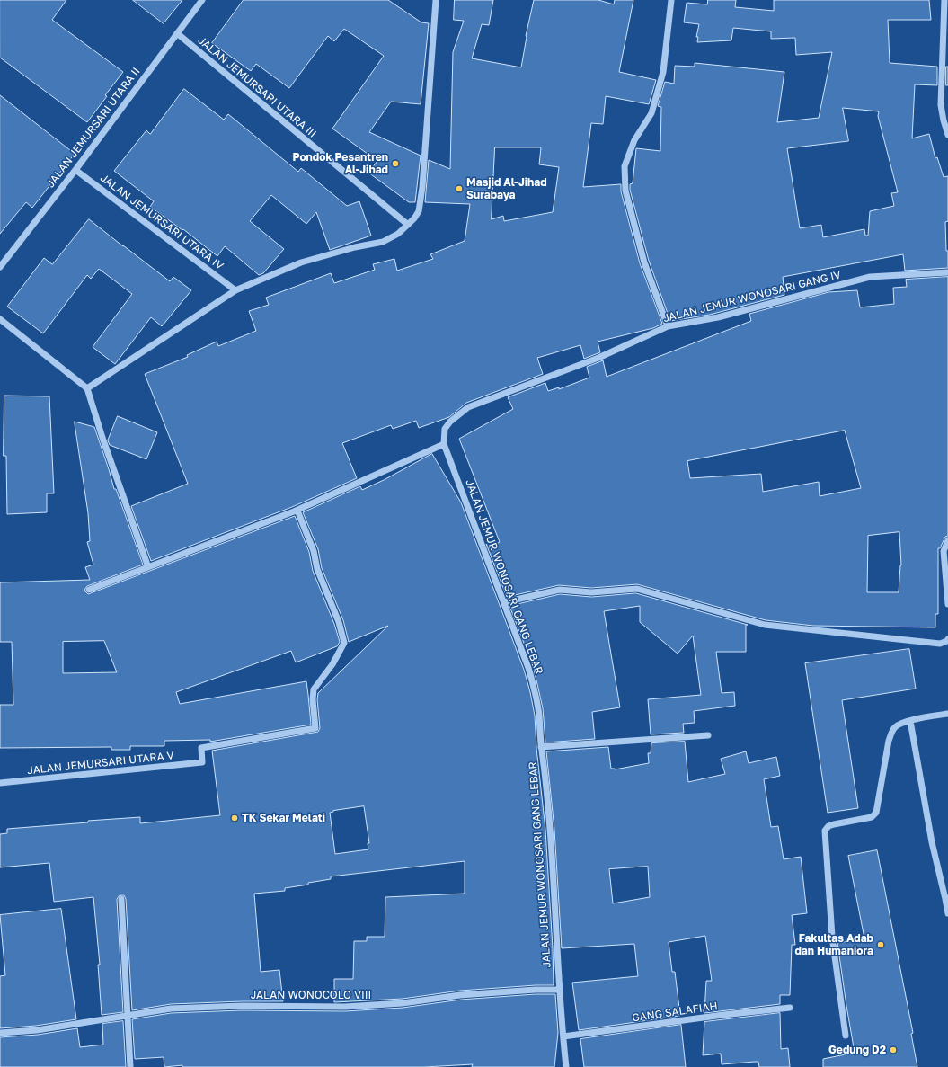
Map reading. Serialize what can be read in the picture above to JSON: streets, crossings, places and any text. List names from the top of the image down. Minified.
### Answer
{"streets":{"street":["JALAN JEMURSARI UTARA III","JALAN JEMURSARI UTARA II","JALAN JEMURSARI UTARA IV","JALAN JEMUR WONOSARI GANG IV","JALAN JEMUR WONOSARI GANG LEBAR","JALAN JEMURSARI UTARA V","JALAN WONOCOLO VIII","GANG SALAFIAH"]},"crossings":[["JALAN JEMURSARI UTARA III","JALAN JEMURSARI UTARA II"],["JALAN JEMURSARI UTARA II","JALAN JEMURSARI UTARA IV"],["JALAN JEMUR WONOSARI GANG IV","JALAN JEMUR WONOSARI GANG LEBAR"],["JALAN JEMUR WONOSARI GANG LEBAR","JALAN WONOCOLO VIII"],["JALAN JEMUR WONOSARI GANG LEBAR","GANG SALAFIAH"]],"places":["Pondok Pesantren Al-Jihad","Masjid Al-Jihad Surabaya","TK Sekar Melati","Fakultas Adab dan Humaniora","Gedung D2"]}
